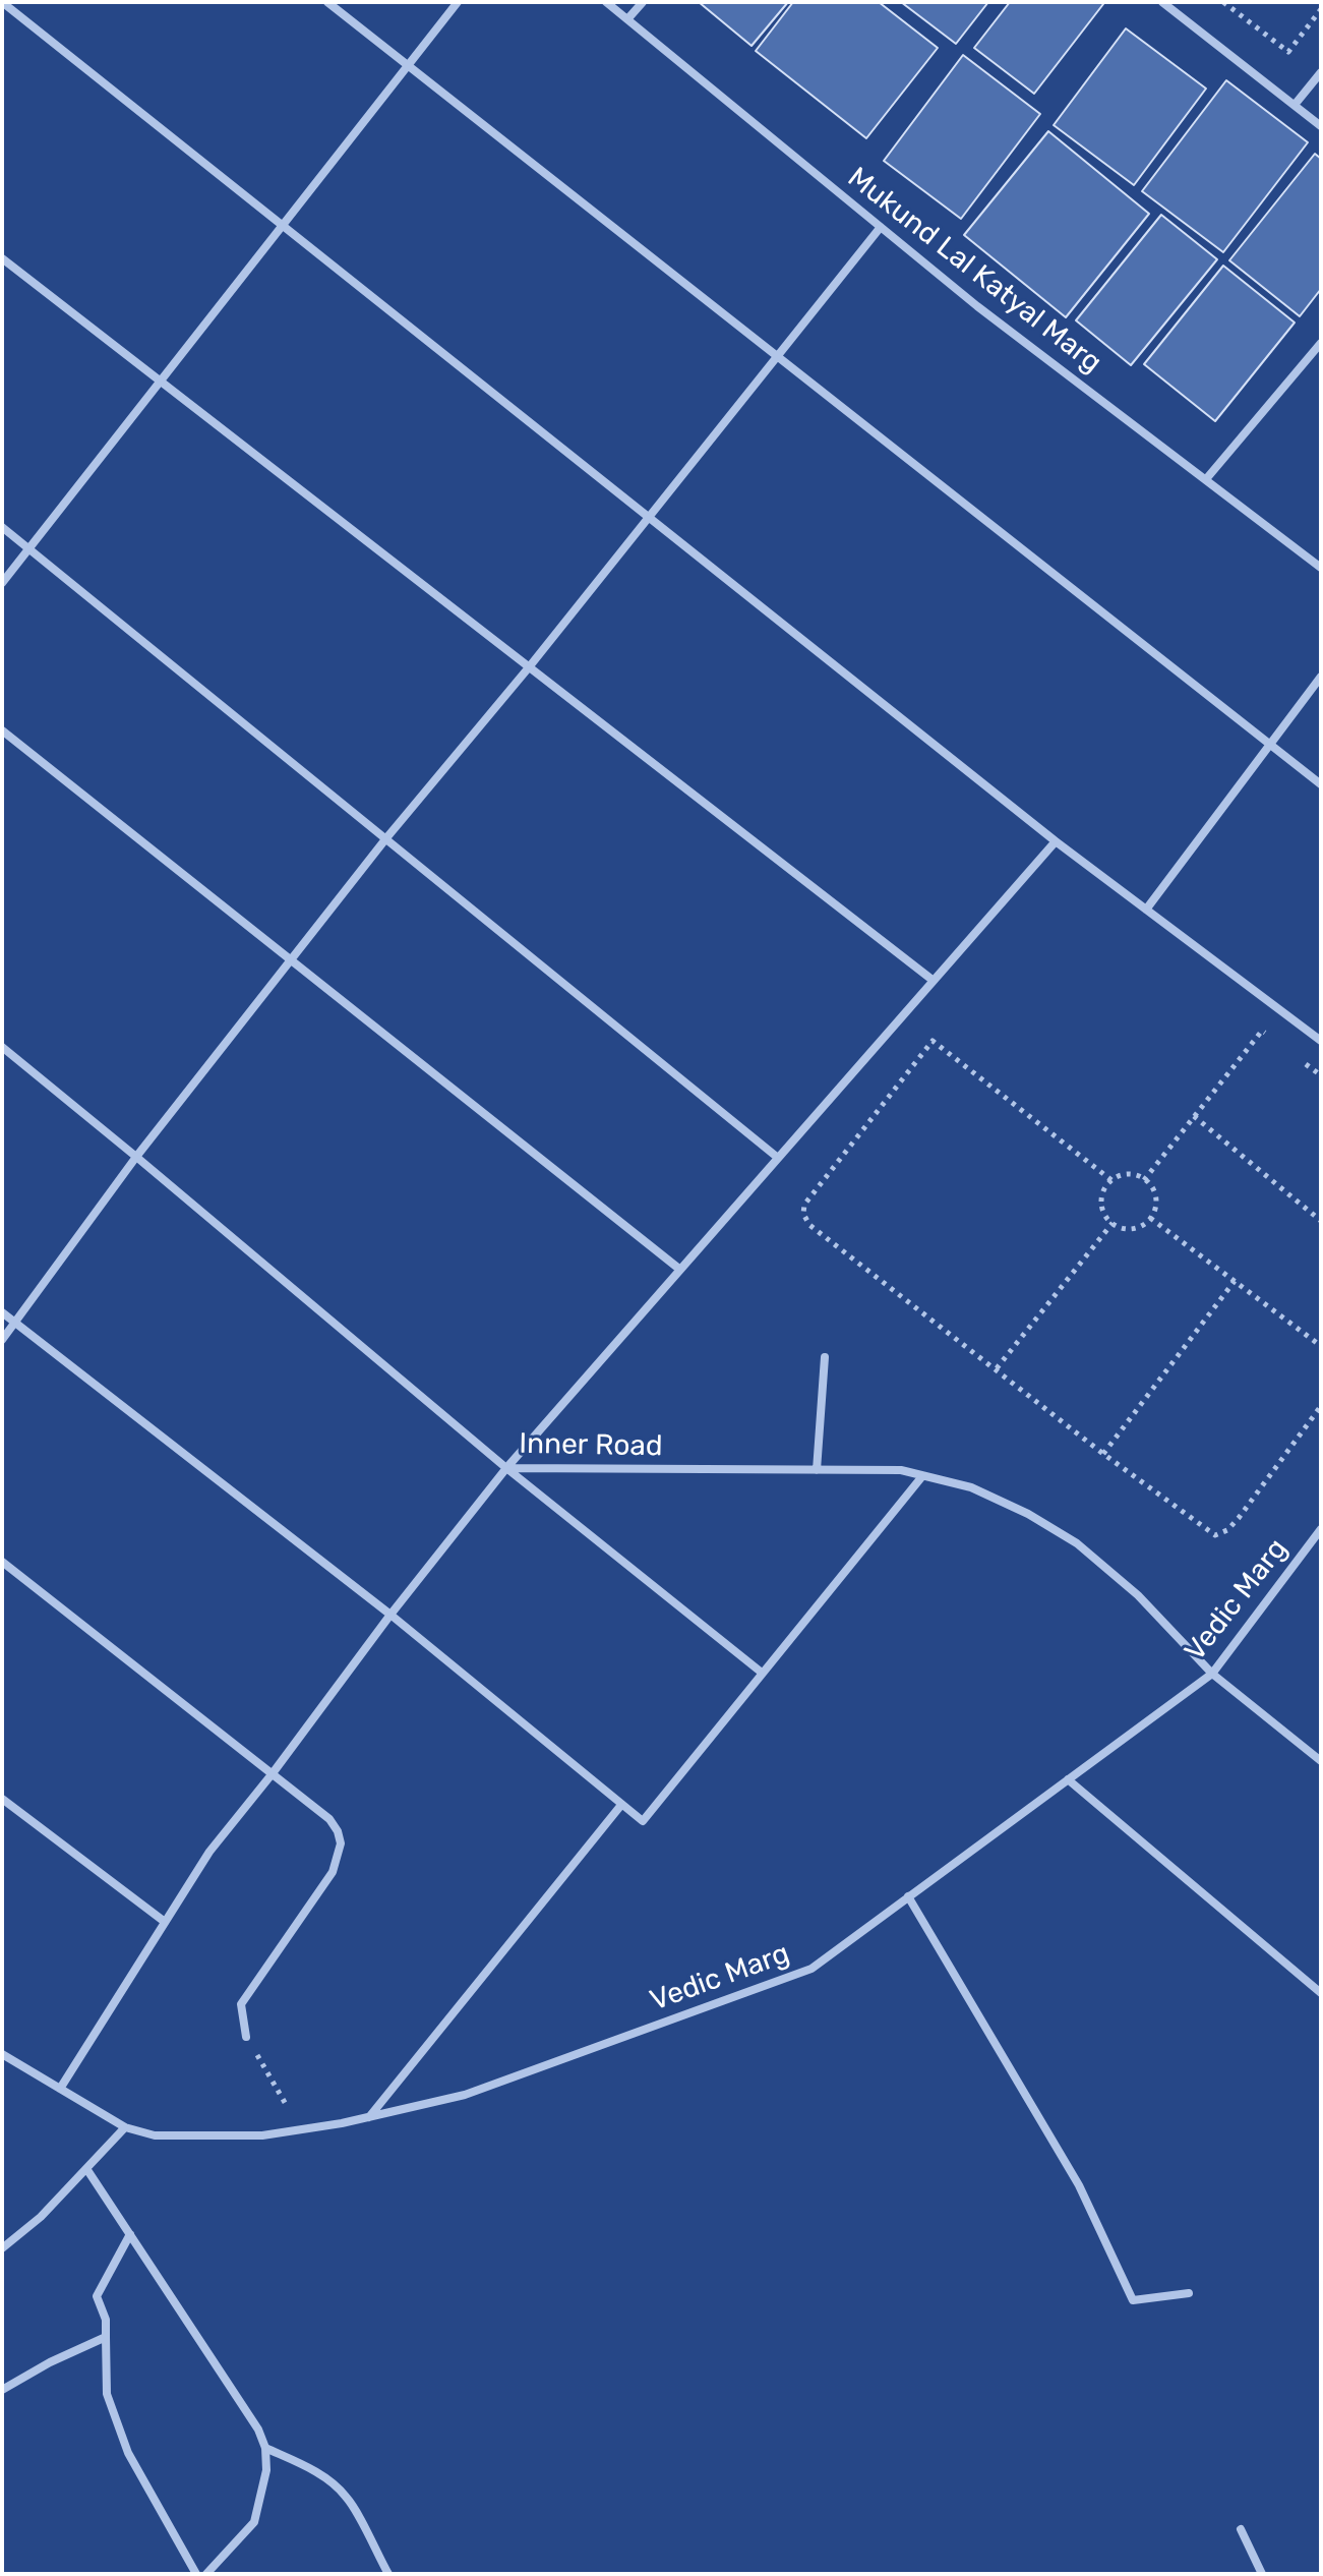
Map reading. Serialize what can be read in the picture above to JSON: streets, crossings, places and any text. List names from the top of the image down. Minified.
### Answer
{"streets":{"street":["Mukund Lal Katyal Marg","Inner Road","Vedic Marg"]},"crossings":[["Inner Road","Vedic Marg"]]}
